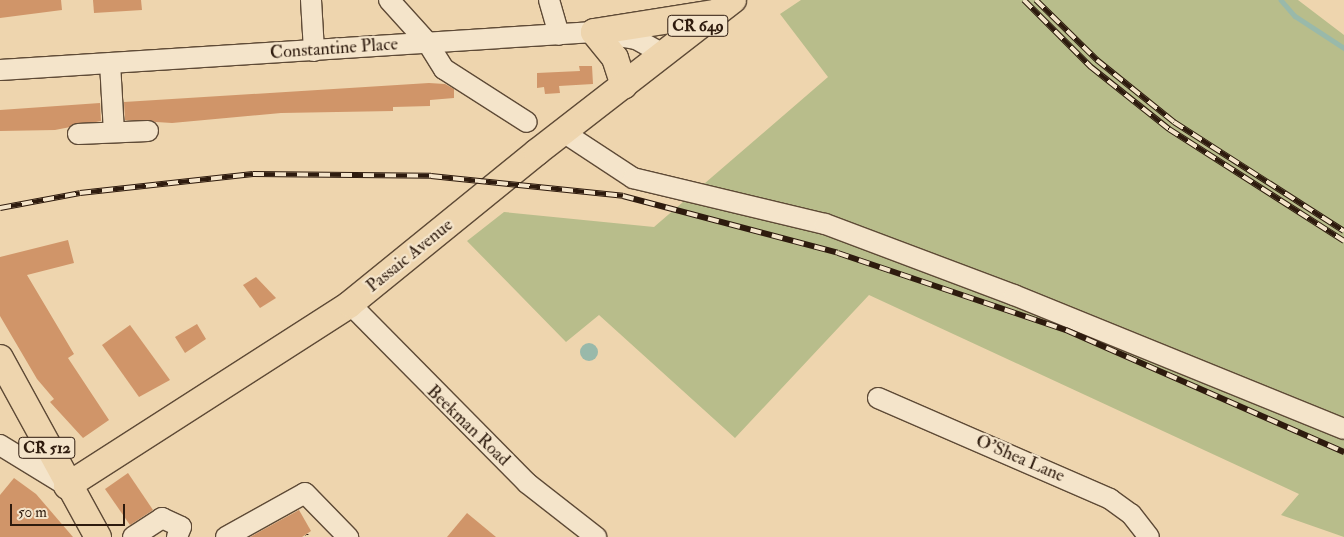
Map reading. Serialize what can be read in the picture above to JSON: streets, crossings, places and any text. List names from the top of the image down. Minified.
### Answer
{"streets":{"main road":["CR 649","Passaic Avenue","CR 512"],"street":["Constantine Place","Beekman Road","O'Shea Lane"]},"crossings":[["Constantine Place","Passaic Avenue"],["Passaic Avenue","Beekman Road"],["Passaic Avenue","CR 512"]],"scale_bar":"50 m"}
